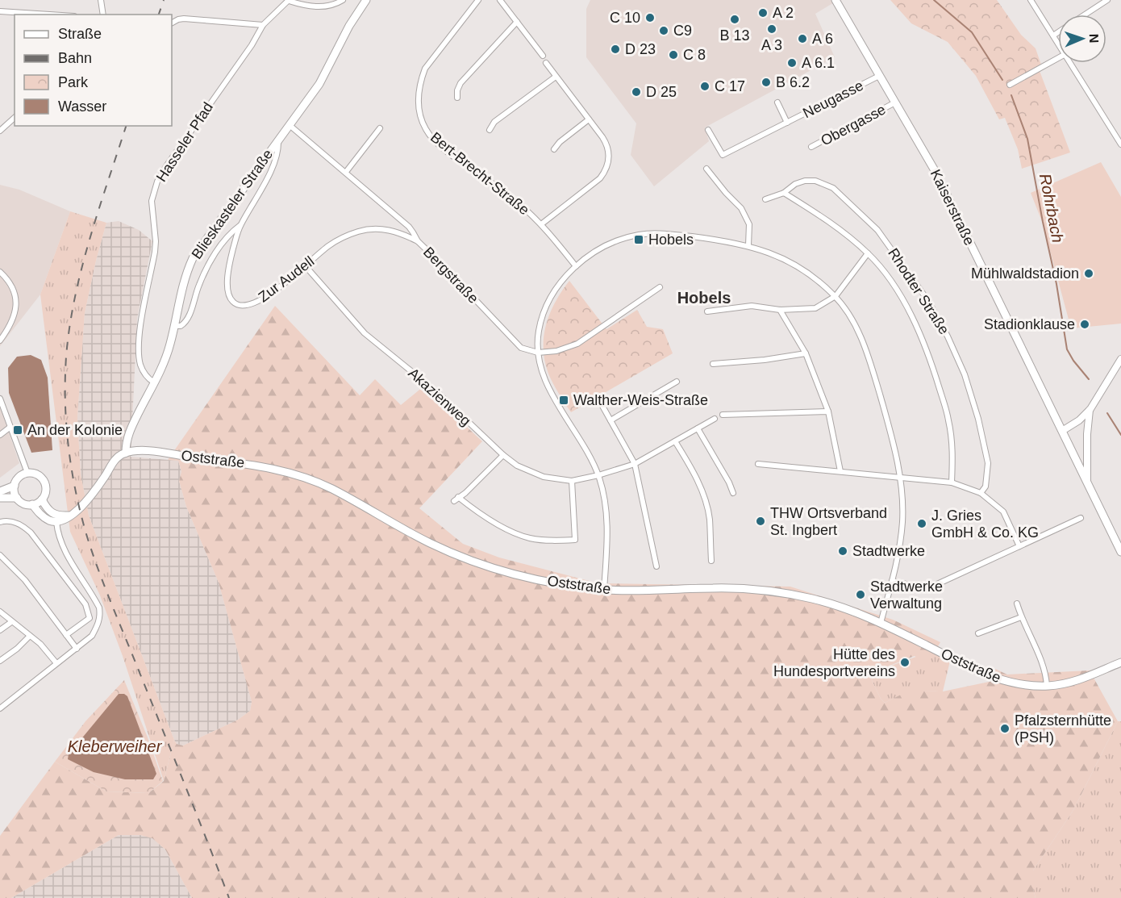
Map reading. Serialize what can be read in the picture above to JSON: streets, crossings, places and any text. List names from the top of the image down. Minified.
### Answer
{"streets":{"main road":["Blieskasteler Straße","Kaiserstraße","Oststraße"],"street":["Neugasse","Obergasse","Hasseler Pfad","Bert-Brecht-Straße","Bergstraße","Zur Audell","Rhodter Straße","Akazienweg"]},"crossings":[["Neugasse","Kaiserstraße"],["Obergasse","Kaiserstraße"],["Hasseler Pfad","Blieskasteler Straße"],["Blieskasteler Straße","Bergstraße"],["Blieskasteler Straße","Zur Audell"],["Blieskasteler Straße","Oststraße"],["Bergstraße","Zur Audell"],["Zur Audell","Akazienweg"]],"districts":["Hobels"],"water":["Rohrbach","Kleberweiher"],"places":{"other":["A 2","C 10","B 13","A 3","C9","A 6","D 23","C 8","A 6.1","B 6.2","C 17","D 25","Mühlwaldstadion","Stadionklause","THW Ortsverband St. Ingbert","J. Gries GmbH & Co. KG","Stadtwerke","Stadtwerke Verwaltung","Hütte des Hundesportvereins","Pfalzsternhütte (PSH)"],"transit":["Hobels","Walther-Weis-Straße","An der Kolonie"]},"legend":["Straße","Bahn","Park","Wasser"],"north":"right"}
